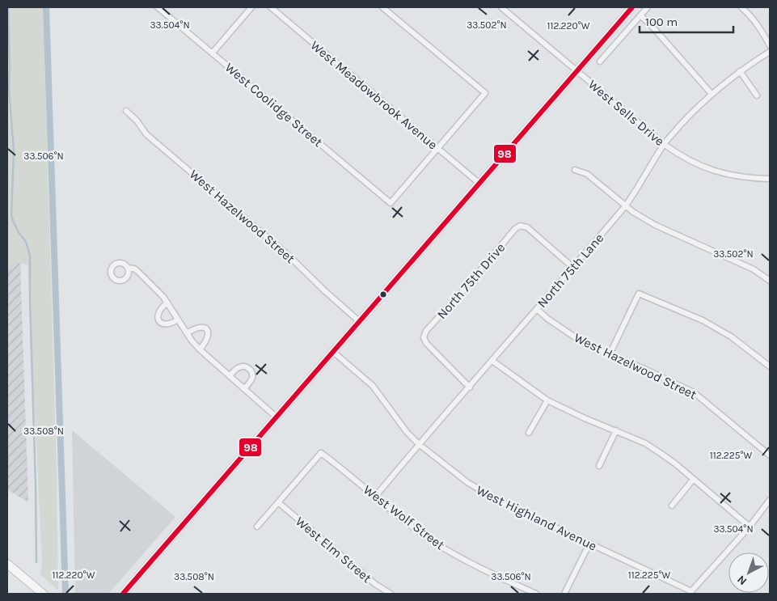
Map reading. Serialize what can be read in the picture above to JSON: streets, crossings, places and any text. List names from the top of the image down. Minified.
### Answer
{"streets":{"street":["West Meadowbrook Avenue","West Coolidge Street","West Sells Drive","West Hazelwood Street","North 75th Lane","North 75th Drive","West Wolf Street","West Highland Avenue","West Elm Street"]},"crossings":[["West Meadowbrook Avenue","West Coolidge Street"],["West Sells Drive","North 75th Lane"],["West Hazelwood Street","North 75th Lane"],["North 75th Lane","North 75th Drive"],["North 75th Lane","West Wolf Street"],["North 75th Lane","West Highland Avenue"],["West Wolf Street","West Elm Street"]],"lines":["transit line 98"],"scale_bar":"100 m","north":"bottom left","coordinates":["33.504°N","33.502°N","112.220°W","33.506°N","33.508°N","112.225°W"]}
